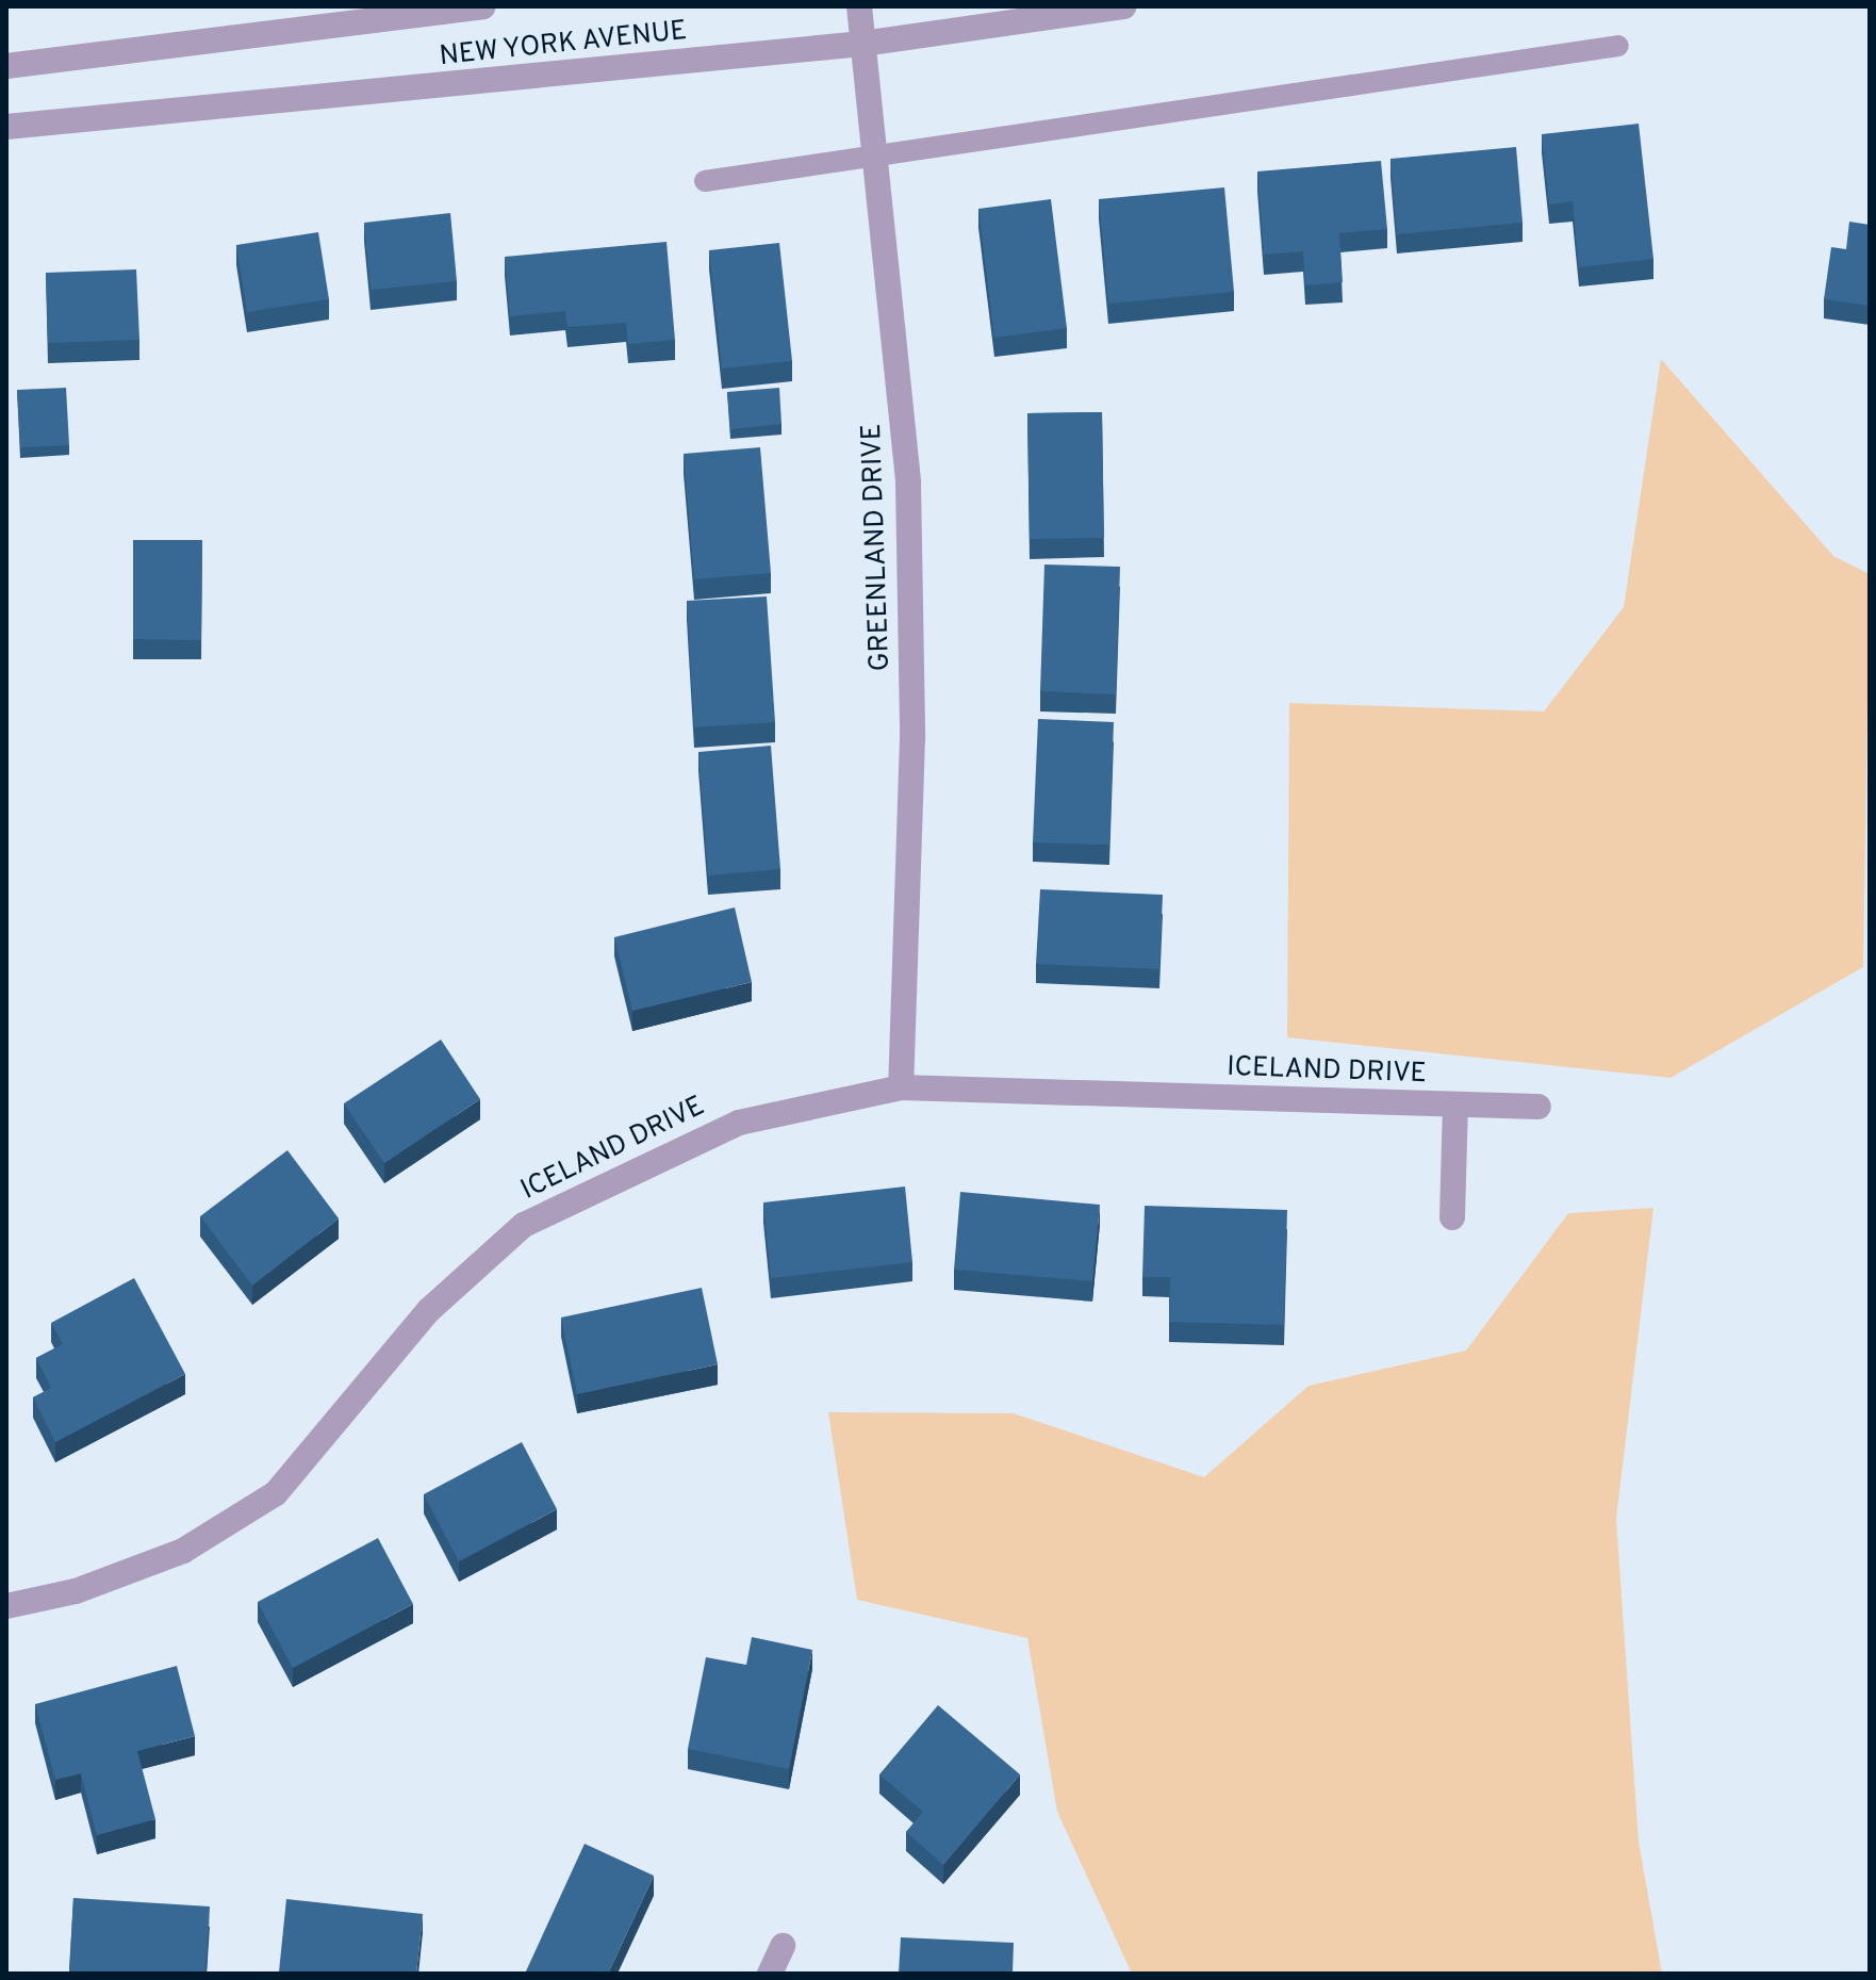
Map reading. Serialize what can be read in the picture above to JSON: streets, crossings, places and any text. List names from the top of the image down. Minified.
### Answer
{"streets":{"street":["NEW YORK AVENUE","GREENLAND DRIVE","ICELAND DRIVE"]},"crossings":[["NEW YORK AVENUE","GREENLAND DRIVE"],["GREENLAND DRIVE","ICELAND DRIVE"]]}
